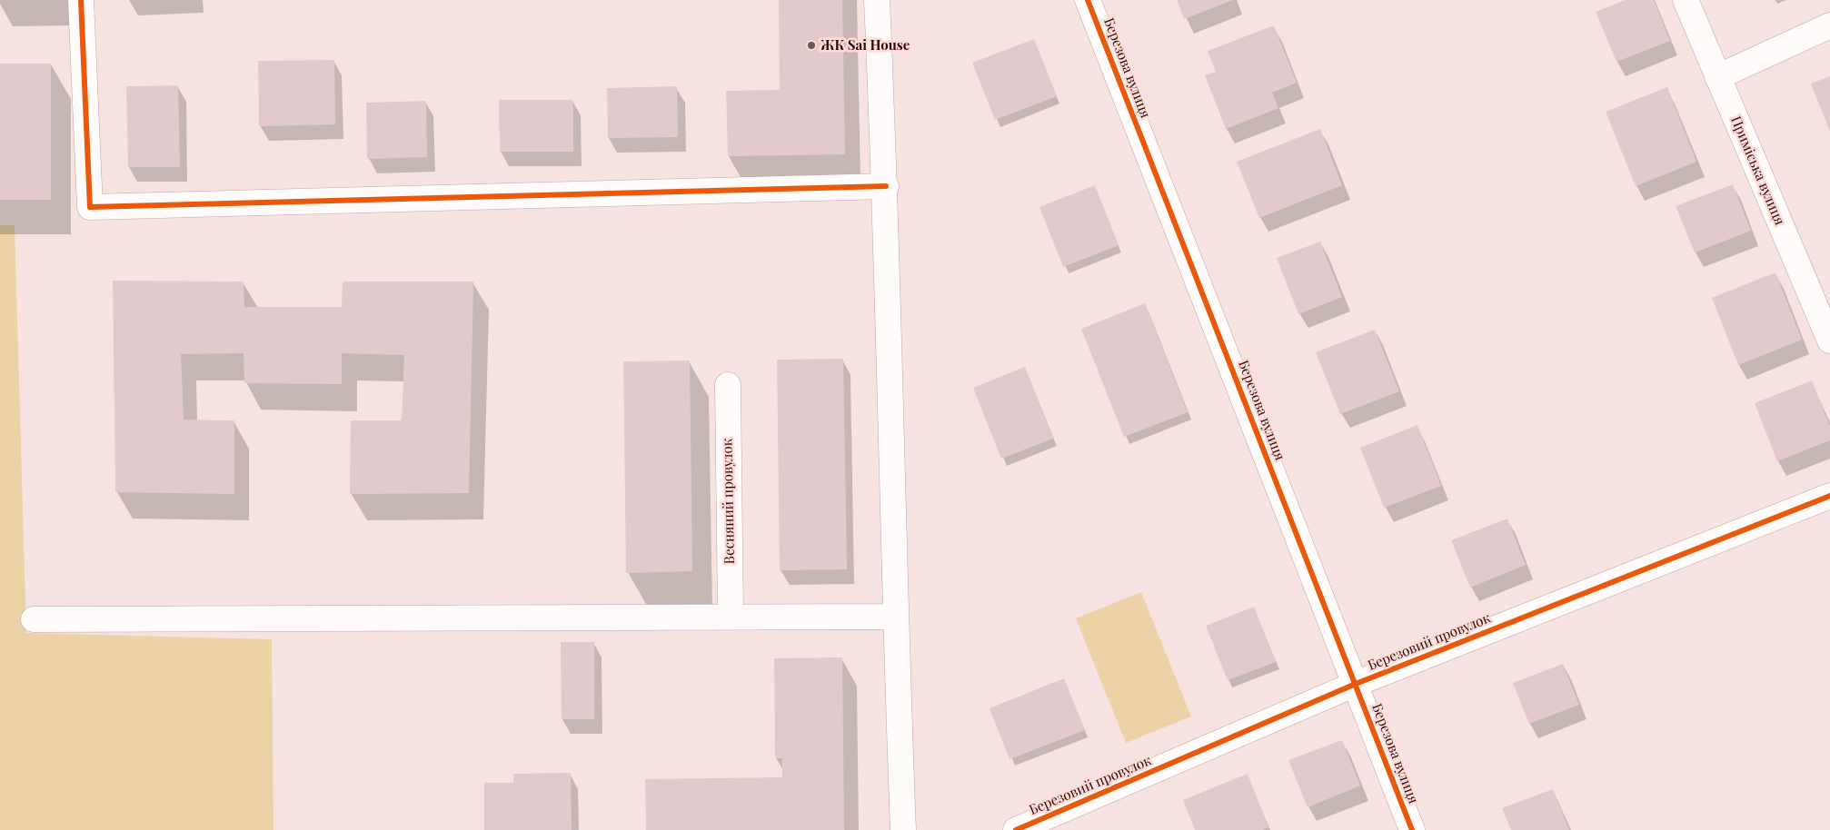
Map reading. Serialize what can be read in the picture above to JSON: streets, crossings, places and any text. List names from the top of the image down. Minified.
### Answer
{"streets":{"street":["Березова вулиця","Приміська вулиця","Весняний провулок","Березовий провулок"]},"crossings":[["Березова вулиця","Березовий провулок"]],"places":["ЖК Sai House"]}
